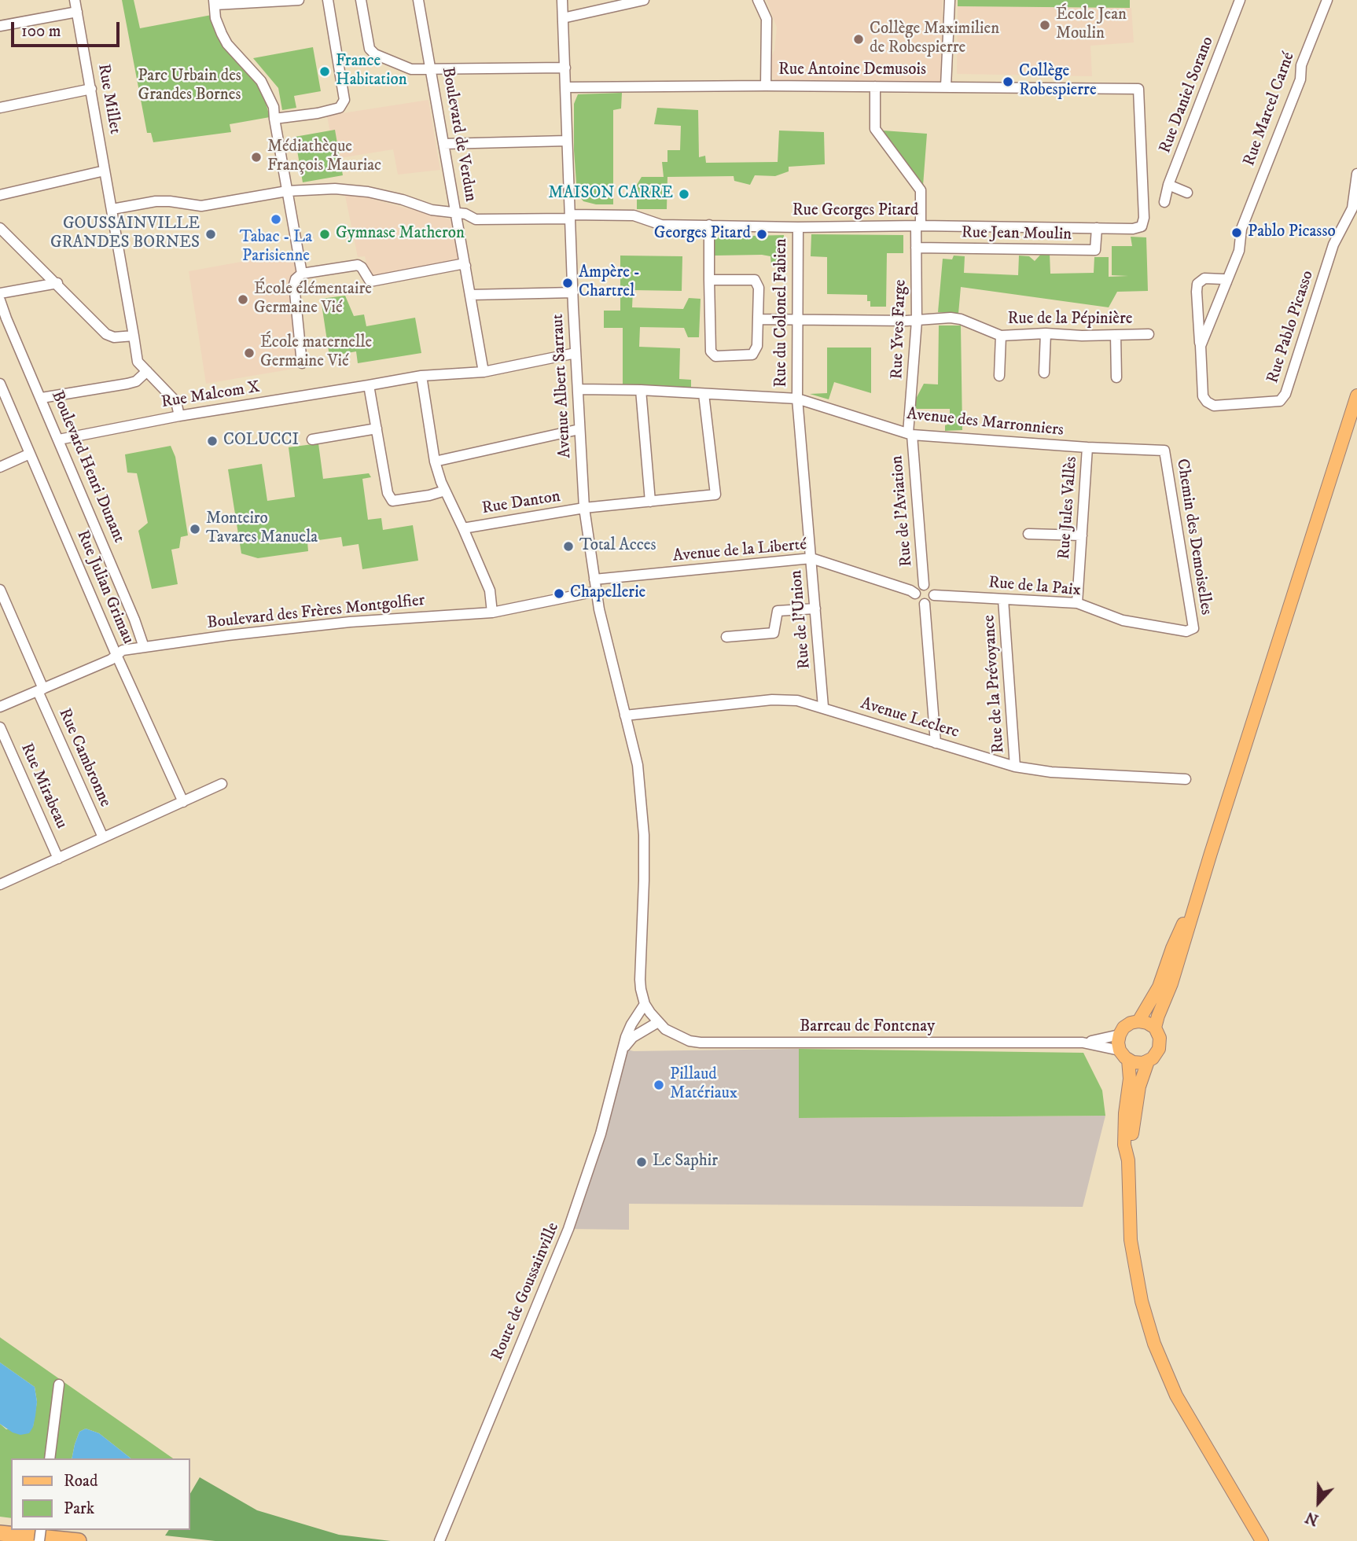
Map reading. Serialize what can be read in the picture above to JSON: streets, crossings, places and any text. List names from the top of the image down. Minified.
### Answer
{"streets":{"street":["Rue Antoine Demusois","Rue Daniel Sorano","Rue Millet","Rue Marcel Carné","Boulevard de Verdun","Rue Georges Pitard","Rue Jean Moulin","Rue du Colonel Fabien","Rue de la Pépinière","Rue Pablo Picasso","Rue Yves Farge","Avenue Albert Sarraut","Rue Malcom X","Avenue des Marronniers","Boulevard Henri Dunant","Rue Danton","Rue Jules Vallès","Rue de l'Aviation","Chemin des Demoiselles","Avenue de la Liberté","Rue Julian Grimau","Rue de la Paix","Boulevard des Frères Montgolfier","Rue de l'Union","Rue de la Prévoyance","Avenue Leclerc","Rue Cambronne","Rue Mirabeau","Barreau de Fontenay","Route de Goussainville"]},"crossings":[["Rue Antoine Demusois","Rue Georges Pitard"],["Rue Antoine Demusois","Rue Yves Farge"],["Rue Antoine Demusois","Avenue Albert Sarraut"],["Rue Millet","Rue Georges Pitard"],["Rue Millet","Rue Malcom X"],["Rue Marcel Carné","Rue Pablo Picasso"],["Boulevard de Verdun","Rue Georges Pitard"],["Boulevard de Verdun","Rue Malcom X"],["Rue Georges Pitard","Rue Jean Moulin"],["Rue Georges Pitard","Rue du Colonel Fabien"],["Rue Georges Pitard","Rue Yves Farge"],["Rue Georges Pitard","Avenue Albert Sarraut"],["Rue Jean Moulin","Rue Yves Farge"],["Rue du Colonel Fabien","Avenue des Marronniers"],["Rue du Colonel Fabien","Rue de l'Union"],["Rue de la Pépinière","Rue Yves Farge"],["Rue Yves Farge","Avenue des Marronniers"],["Rue Yves Farge","Rue de l'Aviation"],["Avenue Albert Sarraut","Rue Malcom X"],["Avenue Albert Sarraut","Avenue des Marronniers"],["Avenue Albert Sarraut","Rue Danton"],["Avenue Albert Sarraut","Avenue de la Liberté"],["Avenue Albert Sarraut","Boulevard des Frères Montgolfier"],["Avenue Albert Sarraut","Avenue Leclerc"],["Avenue Albert Sarraut","Route de Goussainville"],["Rue Malcom X","Boulevard Henri Dunant"],["Avenue des Marronniers","Rue Danton"],["Avenue des Marronniers","Rue Jules Vallès"],["Avenue des Marronniers","Rue de l'Aviation"],["Avenue des Marronniers","Chemin des Demoiselles"],["Avenue des Marronniers","Rue de l'Union"],["Boulevard Henri Dunant","Boulevard des Frères Montgolfier"],["Rue Jules Vallès","Rue de la Paix"],["Rue de l'Aviation","Avenue de la Liberté"],["Rue de l'Aviation","Rue de la Paix"],["Chemin des Demoiselles","Rue de la Paix"],["Avenue de la Liberté","Rue de la Paix"],["Avenue de la Liberté","Rue de l'Union"],["Rue Julian Grimau","Boulevard des Frères Montgolfier"],["Rue de la Paix","Rue de la Prévoyance"],["Boulevard des Frères Montgolfier","Rue Cambronne"],["Rue de l'Union","Avenue Leclerc"],["Rue de la Prévoyance","Avenue Leclerc"]],"parks":["Parc Urbain des Grandes Bornes"],"places":["École Jean Moulin","Collège Maximilien de Robespierre","France Habitation","Collège Robespierre","Médiathèque François Mauriac","MAISON CARRE","Tabac - La Parisienne","Pablo Picasso","GOUSSAINVILLE GRANDES BORNES","Gymnase Matheron","Georges Pitard","Ampère - Chartrel","École élémentaire Germaine Vié","École maternelle Germaine Vié","COLUCCI","Monteiro Tavares Manuela","Total Acces","Chapellerie","Pillaud Matériaux","Le Saphir"],"legend":["Road","Park"],"scale_bar":"100 m","north":"bottom"}
